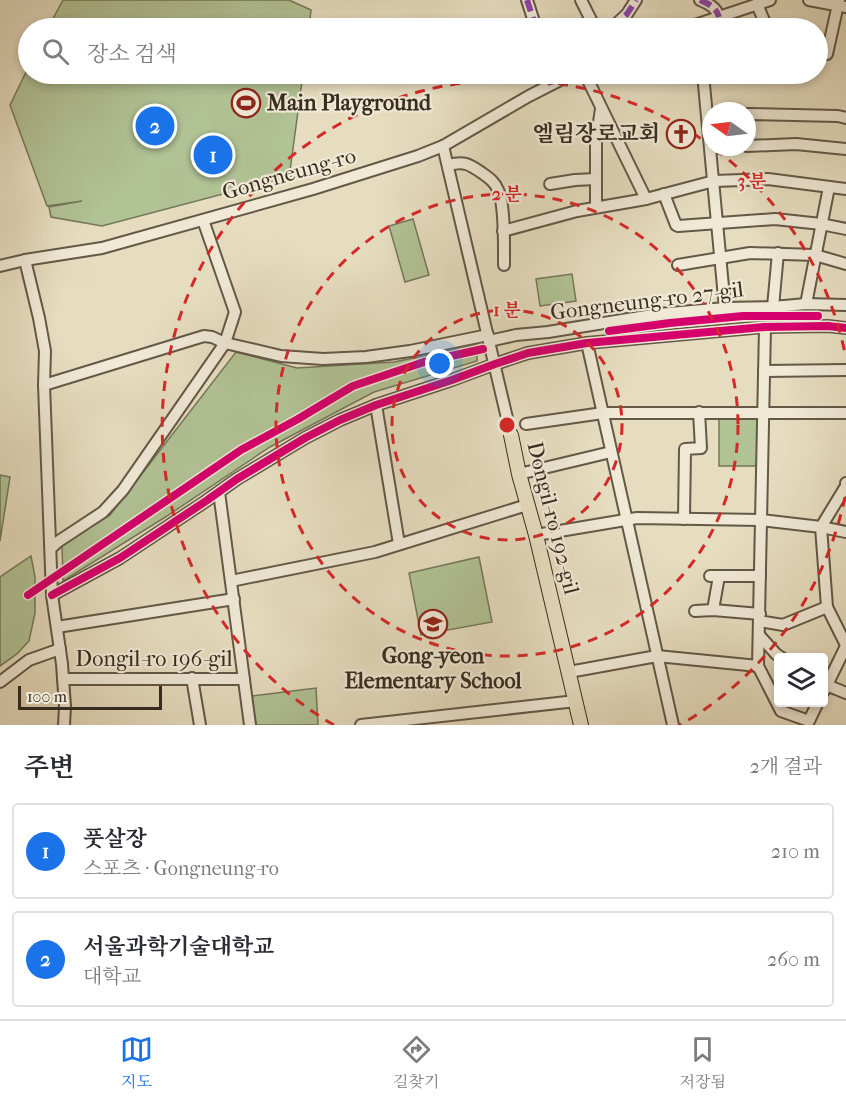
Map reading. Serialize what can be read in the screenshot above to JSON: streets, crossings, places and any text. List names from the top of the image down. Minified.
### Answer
{"streets":{"main road":["Dongil-ro 192-gil"],"street":["Gongneung-ro","Gongneung-ro 27-gil","Dongil-ro 196-gil"]},"crossings":[["Gongneung-ro","Dongil-ro 192-gil"],["Gongneung-ro 27-gil","Dongil-ro 192-gil"]],"places":{"sports":["Main Playground"],"church":["엘림장로교회"],"school or university":["Gong-yeon Elementary School"]},"scale_bar":"100 m","north":"left","page":{"search":"장소 검색","pins":["2","1"],"scale":"100 m","heading":["주변","2개 결과"],"list":[{"mark":"1","name":"풋살장","note":"스포츠 · Gongneung-ro","value":"210 m"},{"mark":"2","name":"서울과학기술대학교","note":"대학교","value":"260 m"}],"nav":["지도","길찾기","저장됨"]},"rings":["3 분","2 분","1 분"]}
